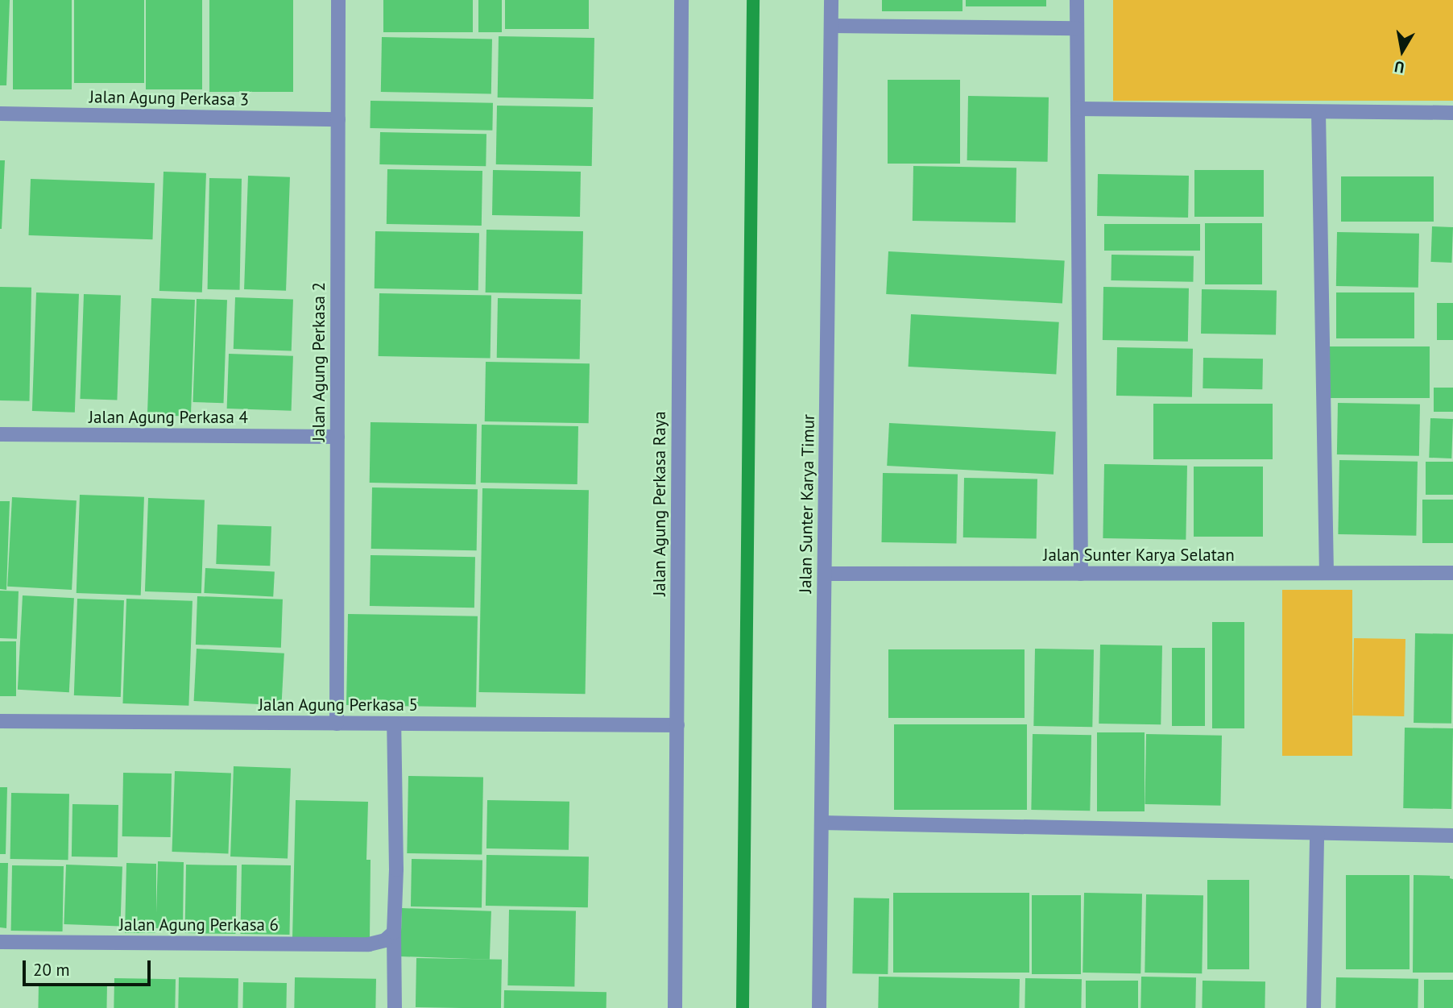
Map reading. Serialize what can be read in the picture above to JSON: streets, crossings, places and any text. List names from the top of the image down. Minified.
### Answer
{"streets":{"street":["Jalan Agung Perkasa 3","Jalan Agung Perkasa 2","Jalan Agung Perkasa 4","Jalan Agung Perkasa Raya","Jalan Sunter Karya Timur","Jalan Sunter Karya Selatan","Jalan Agung Perkasa 5","Jalan Agung Perkasa 6"]},"crossings":[["Jalan Agung Perkasa 3","Jalan Agung Perkasa 2"],["Jalan Agung Perkasa 2","Jalan Agung Perkasa 4"],["Jalan Agung Perkasa 2","Jalan Agung Perkasa 5"],["Jalan Agung Perkasa Raya","Jalan Agung Perkasa 5"],["Jalan Sunter Karya Timur","Jalan Sunter Karya Selatan"]],"scale_bar":"20 m","north":"bottom"}
